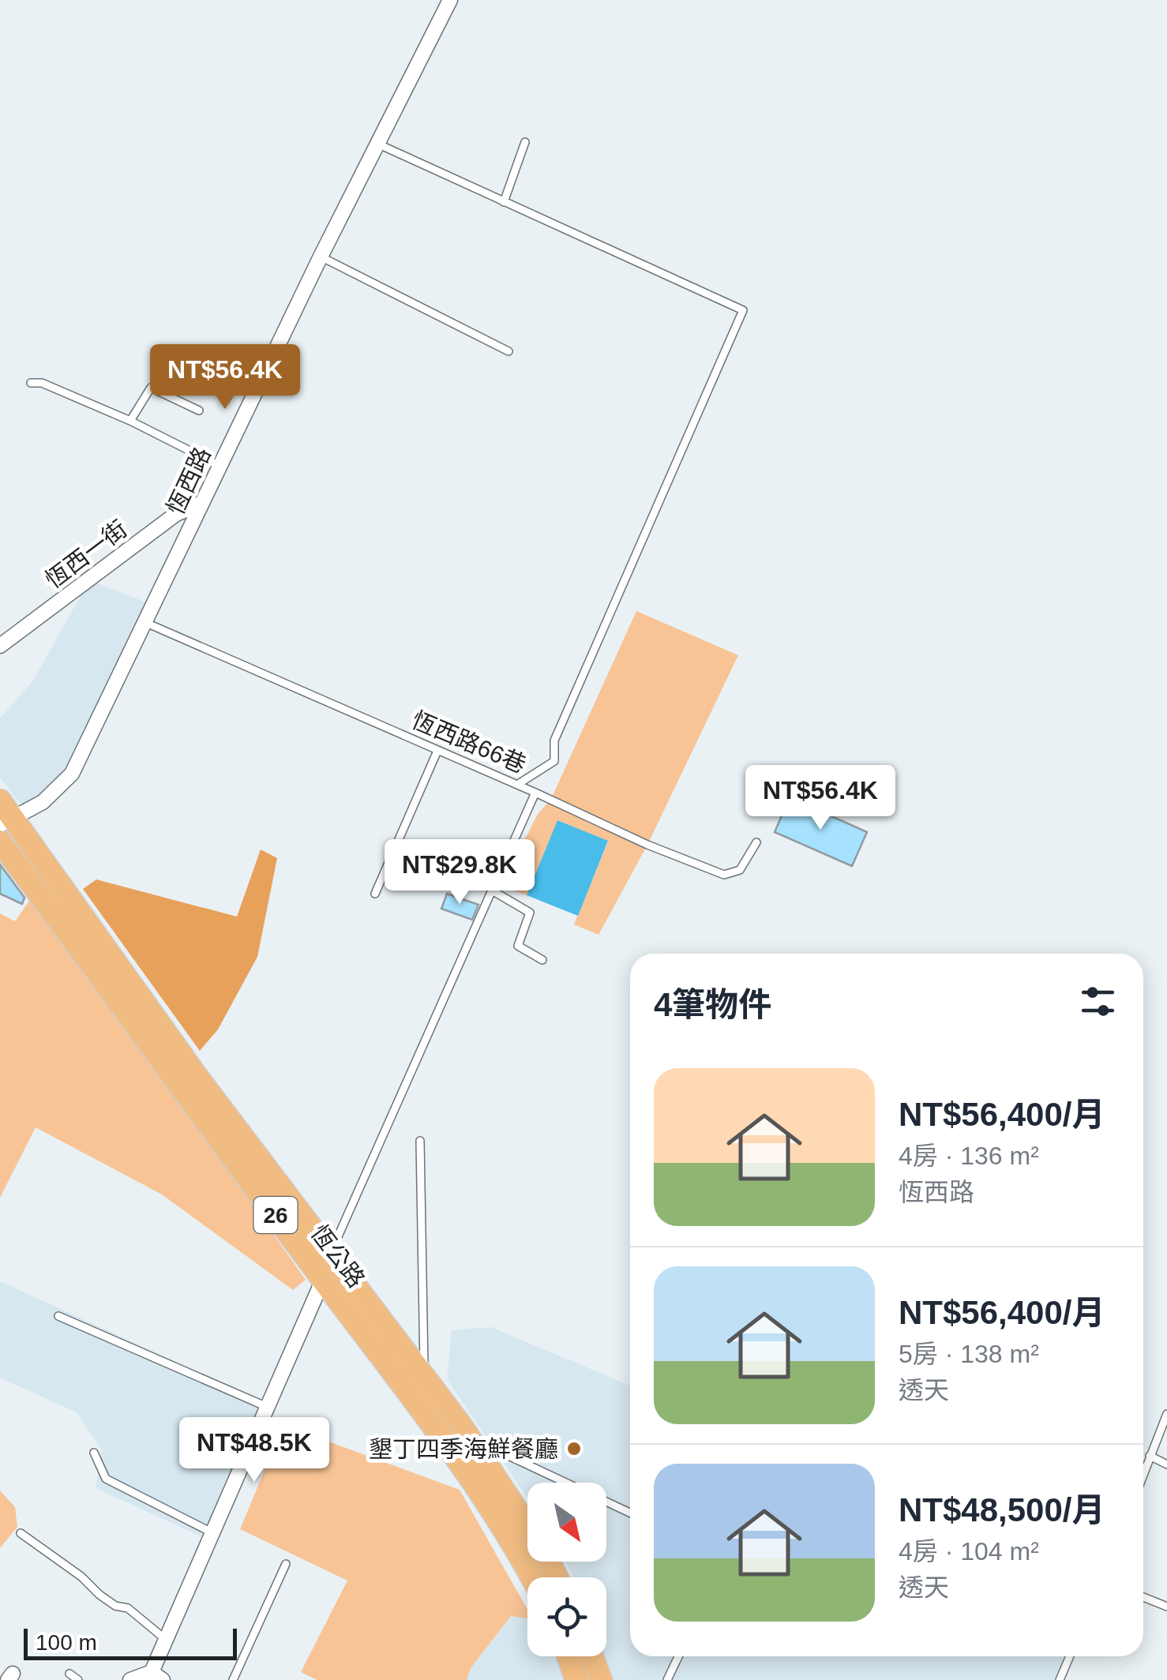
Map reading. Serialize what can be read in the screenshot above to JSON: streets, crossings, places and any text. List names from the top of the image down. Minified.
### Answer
{"streets":{"main road":["26","恆公路"],"street":["恆西路","恆西一街"],"lane":["恆西路66巷"]},"crossings":[["恆西路","恆西一街"],["恆西路","恆西路66巷"],["恆西路","恆公路"],["恆西路66巷","恆公路"]],"places":["墾丁四季海鮮餐廳"],"scale_bar":"100 m","north":"bottom right","page":{"price":["NT$56.4K","NT$56.4K","NT$29.8K","NT$48.5K"],"heading":"4筆物件","list":[{"name":"NT$56,400/月","note":"4房 · 136 m² · 恆西路"},{"name":"NT$56,400/月","note":"5房 · 138 m² · 透天"},{"name":"NT$48,500/月","note":"4房 · 104 m² · 透天"}],"scale":"100 m"}}
